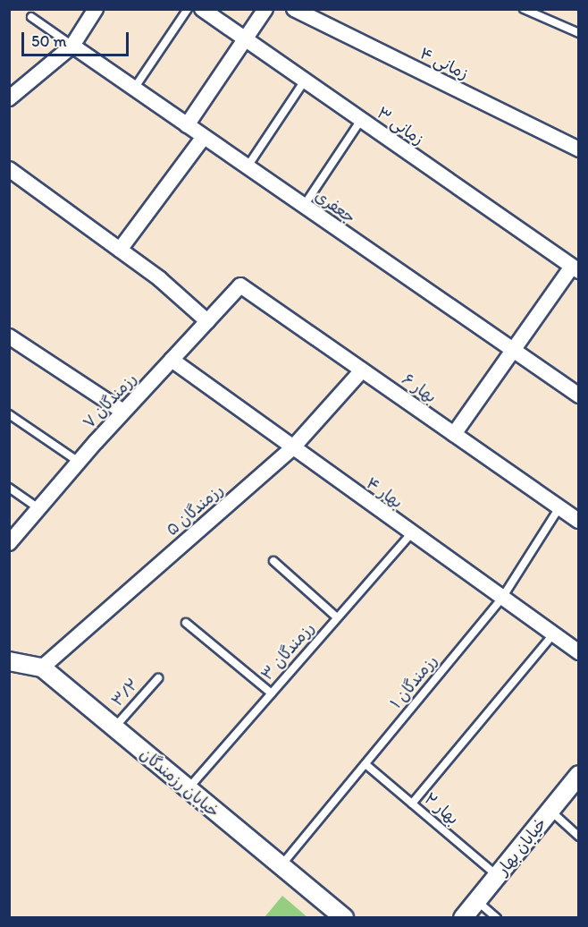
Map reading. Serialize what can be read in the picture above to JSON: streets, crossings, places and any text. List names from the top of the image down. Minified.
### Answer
{"streets":{"street":["زمانی ۴","زمانی ۳","جعفری","بهار ۶","رزمندگان ۷","بهار ۴","رزمندگان ۵","خیابان رزمندگان","خیابان بهار"],"lane":["رزمندگان ۳","رزمندگان ۱","۳/۲","بهار ۲"]},"crossings":[["بهار ۶","رزمندگان ۷"],["بهار ۶","رزمندگان ۵"],["بهار ۶","رزمندگان ۱"],["رزمندگان ۷","بهار ۴"],["بهار ۴","رزمندگان ۵"],["بهار ۴","رزمندگان ۳"],["بهار ۴","رزمندگان ۱"],["رزمندگان ۵","خیابان رزمندگان"],["رزمندگان ۳","خیابان رزمندگان"],["رزمندگان ۱","خیابان رزمندگان"],["رزمندگان ۱","بهار ۲"],["۳/۲","خیابان رزمندگان"],["بهار ۲","خیابان بهار"]],"scale_bar":"50 m"}
